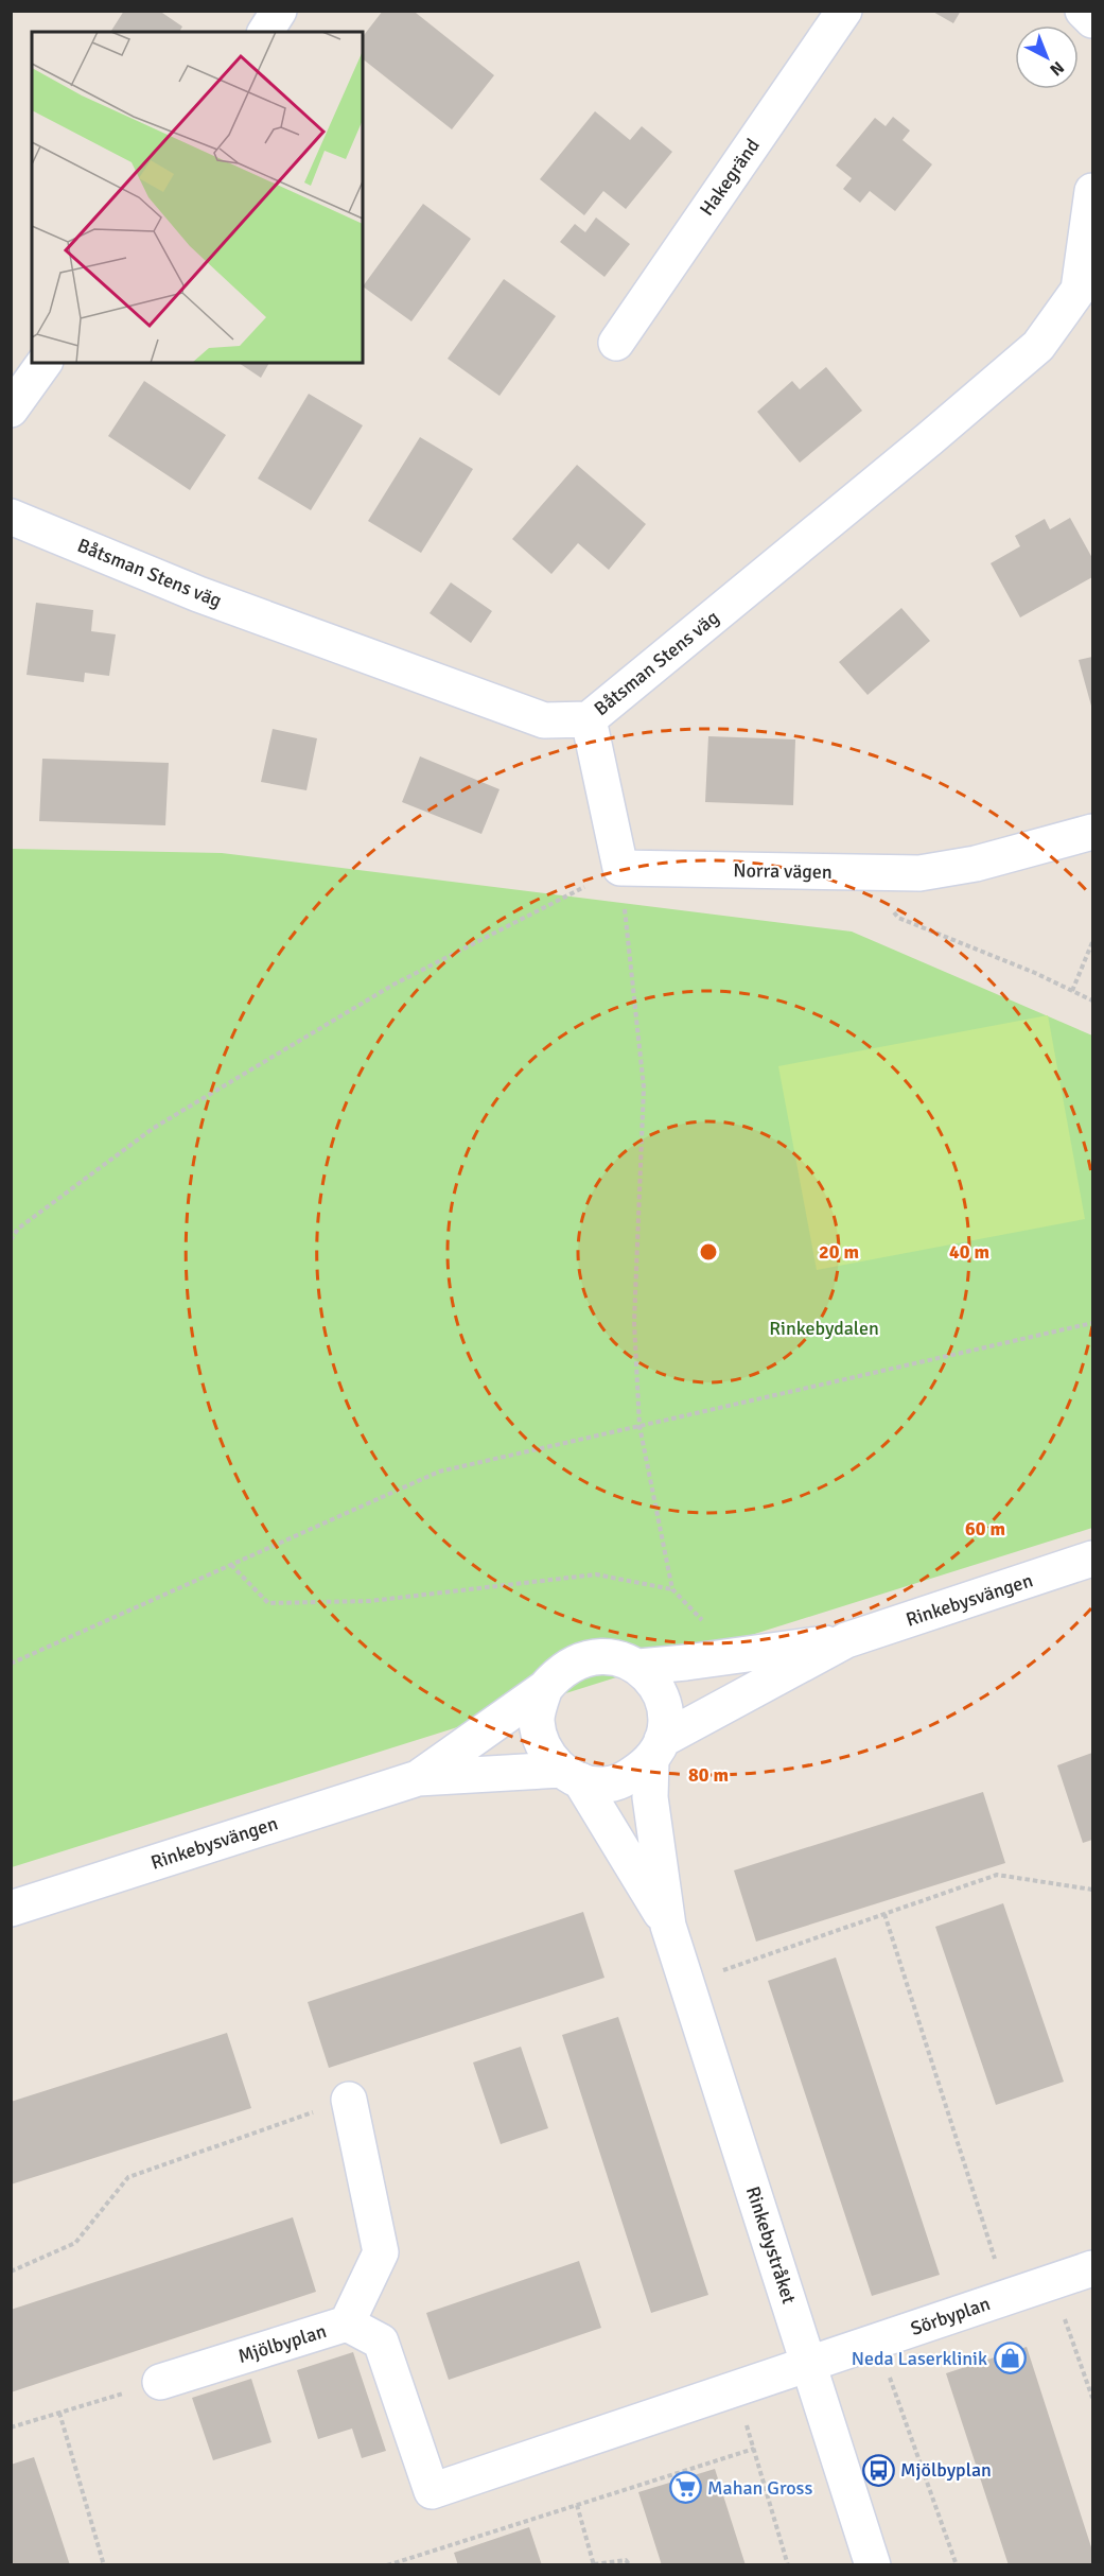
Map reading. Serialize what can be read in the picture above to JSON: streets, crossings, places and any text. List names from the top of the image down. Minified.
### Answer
{"streets":{"street":["Hakegränd","Båtsman Stens väg","Norra vägen","Rinkebysvängen","Rinkebystråket","Sörbyplan","Mjölbyplan"]},"crossings":[["Rinkebysvängen","Rinkebystråket"],["Rinkebystråket","Sörbyplan"],["Rinkebystråket","Mjölbyplan"],["Sörbyplan","Mjölbyplan"]],"parks":["Rinkebydalen"],"places":{"shop":["Neda Laserklinik"],"bus stop":["Mjölbyplan"],"supermarket":["Mahan Gross"]},"north":"bottom right","rings":["20 m","40 m","60 m","80 m"]}
